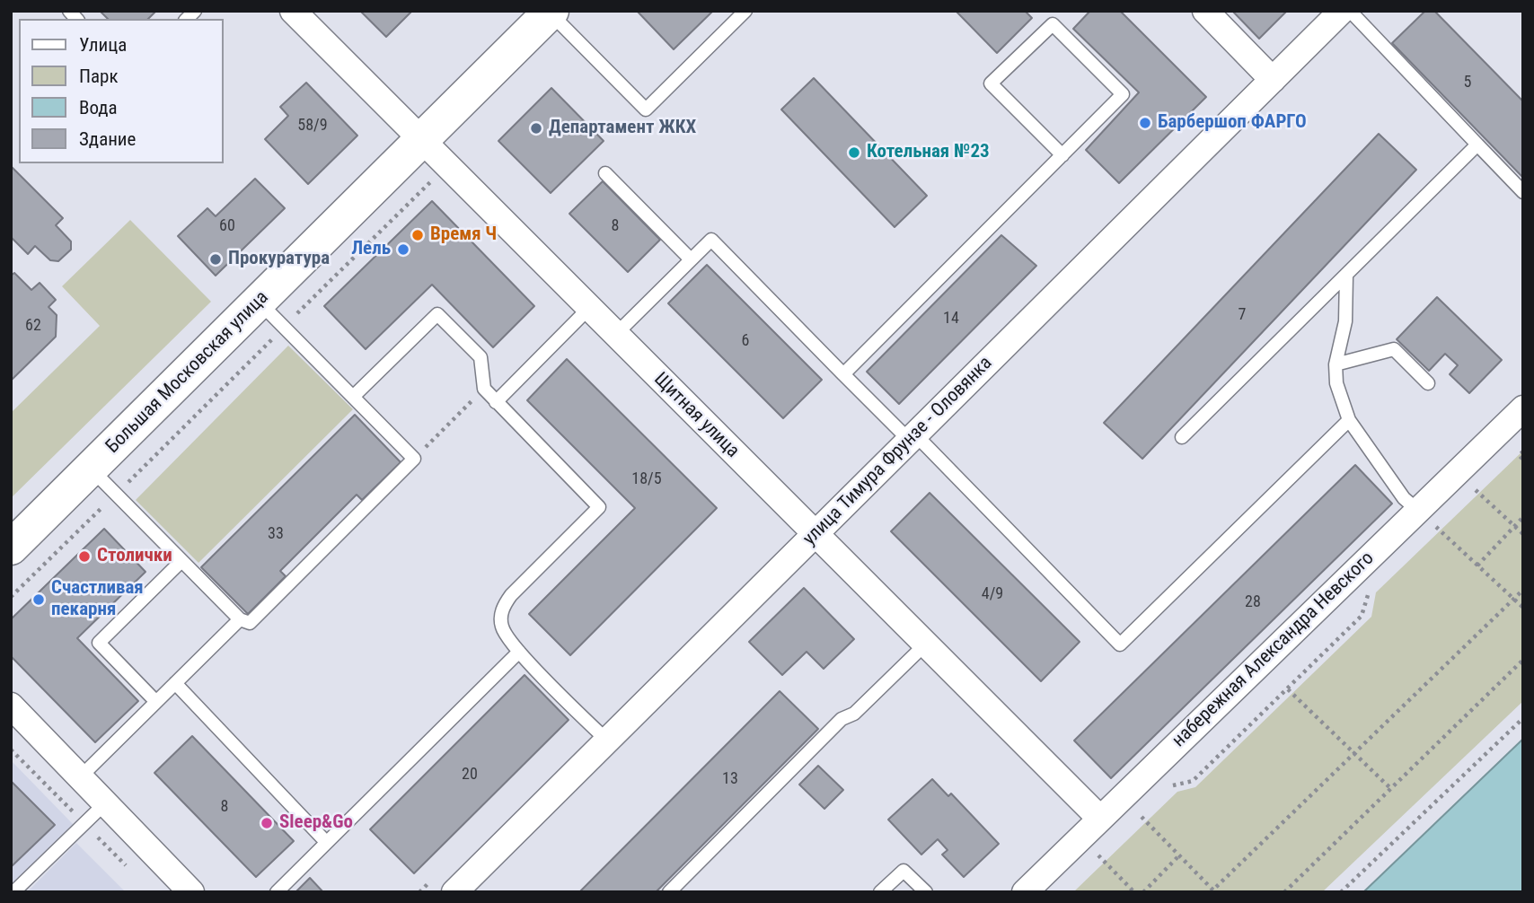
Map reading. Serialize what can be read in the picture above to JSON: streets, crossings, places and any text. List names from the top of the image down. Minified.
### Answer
{"streets":{"main road":["Большая Московская улица"],"street":["Щитная улица","улица Тимура Фрунзе - Оловянка","набережная Александра Невского"]},"crossings":[["Большая Московская улица","Щитная улица"],["Щитная улица","улица Тимура Фрунзе - Оловянка"],["Щитная улица","набережная Александра Невского"]],"places":["Барбершоп ФАРГО","Департамент ЖКХ","Котельная №23","Время Ч","Лель","Прокуратура","Столички","Счастливая пекарня","Sleep&Go"],"house_numbers":["5","58/9","60","8","7","14","62","6","18/5","33","4/9","28","20","13","8"],"legend":["Улица","Парк","Вода","Здание"]}
